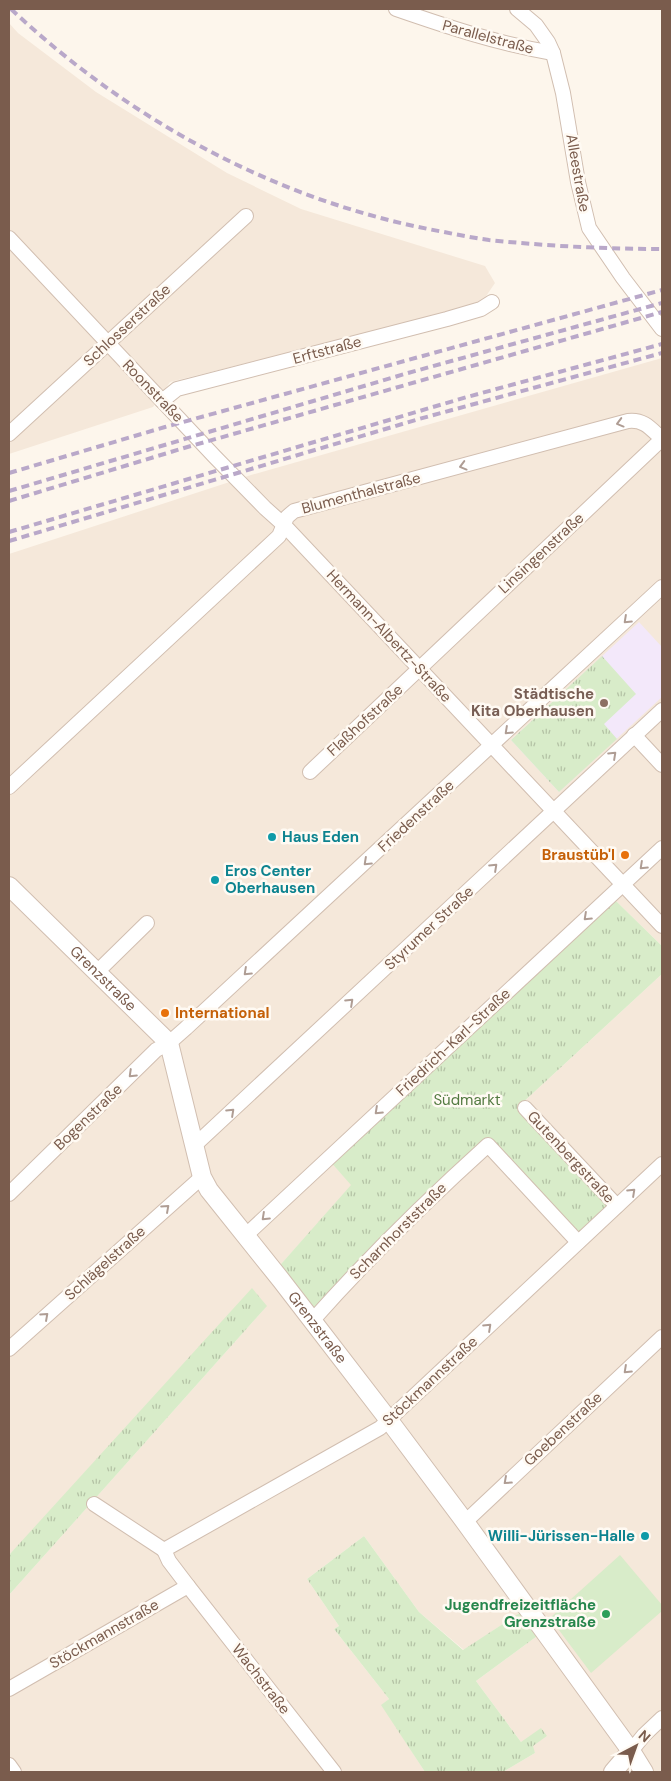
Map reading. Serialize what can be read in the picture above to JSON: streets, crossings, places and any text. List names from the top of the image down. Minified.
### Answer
{"streets":{"street":["Parallelstraße","Alleestraße","Schlosserstraße","Erftstraße","Roonstraße","Blumenthalstraße","Linsingenstraße","Hermann-Albertz-Straße","Flaßhofstraße","Friedenstraße","Styrumer Straße","Grenzstraße","Friedrich-Karl-Straße","Bogenstraße","Gutenbergstraße","Scharnhorststraße","Schlägelstraße","Stöckmannstraße","Goebenstraße","Wachstraße"]},"crossings":[["Parallelstraße","Alleestraße"],["Schlosserstraße","Roonstraße"],["Erftstraße","Roonstraße"],["Roonstraße","Hermann-Albertz-Straße"],["Blumenthalstraße","Linsingenstraße"],["Blumenthalstraße","Hermann-Albertz-Straße"],["Linsingenstraße","Hermann-Albertz-Straße"],["Linsingenstraße","Flaßhofstraße"],["Hermann-Albertz-Straße","Flaßhofstraße"],["Hermann-Albertz-Straße","Friedenstraße"],["Hermann-Albertz-Straße","Styrumer Straße"],["Hermann-Albertz-Straße","Friedrich-Karl-Straße"],["Friedenstraße","Grenzstraße"],["Friedenstraße","Bogenstraße"],["Styrumer Straße","Grenzstraße"],["Grenzstraße","Friedrich-Karl-Straße"],["Grenzstraße","Bogenstraße"],["Grenzstraße","Scharnhorststraße"],["Grenzstraße","Schlägelstraße"],["Grenzstraße","Stöckmannstraße"],["Grenzstraße","Goebenstraße"],["Gutenbergstraße","Stöckmannstraße"],["Scharnhorststraße","Stöckmannstraße"],["Stöckmannstraße","Wachstraße"]],"one_way":["Blumenthalstraße","Friedenstraße","Styrumer Straße","Friedrich-Karl-Straße","Bogenstraße","Schlägelstraße","Stöckmannstraße","Goebenstraße"],"parks":["Südmarkt"],"places":["Städtische Kita Oberhausen","Haus Eden","Braustüb'l","Eros Center Oberhausen","International","Willi-Jürissen-Halle","Jugendfreizeitfläche Grenzstraße"],"north":"top right"}
